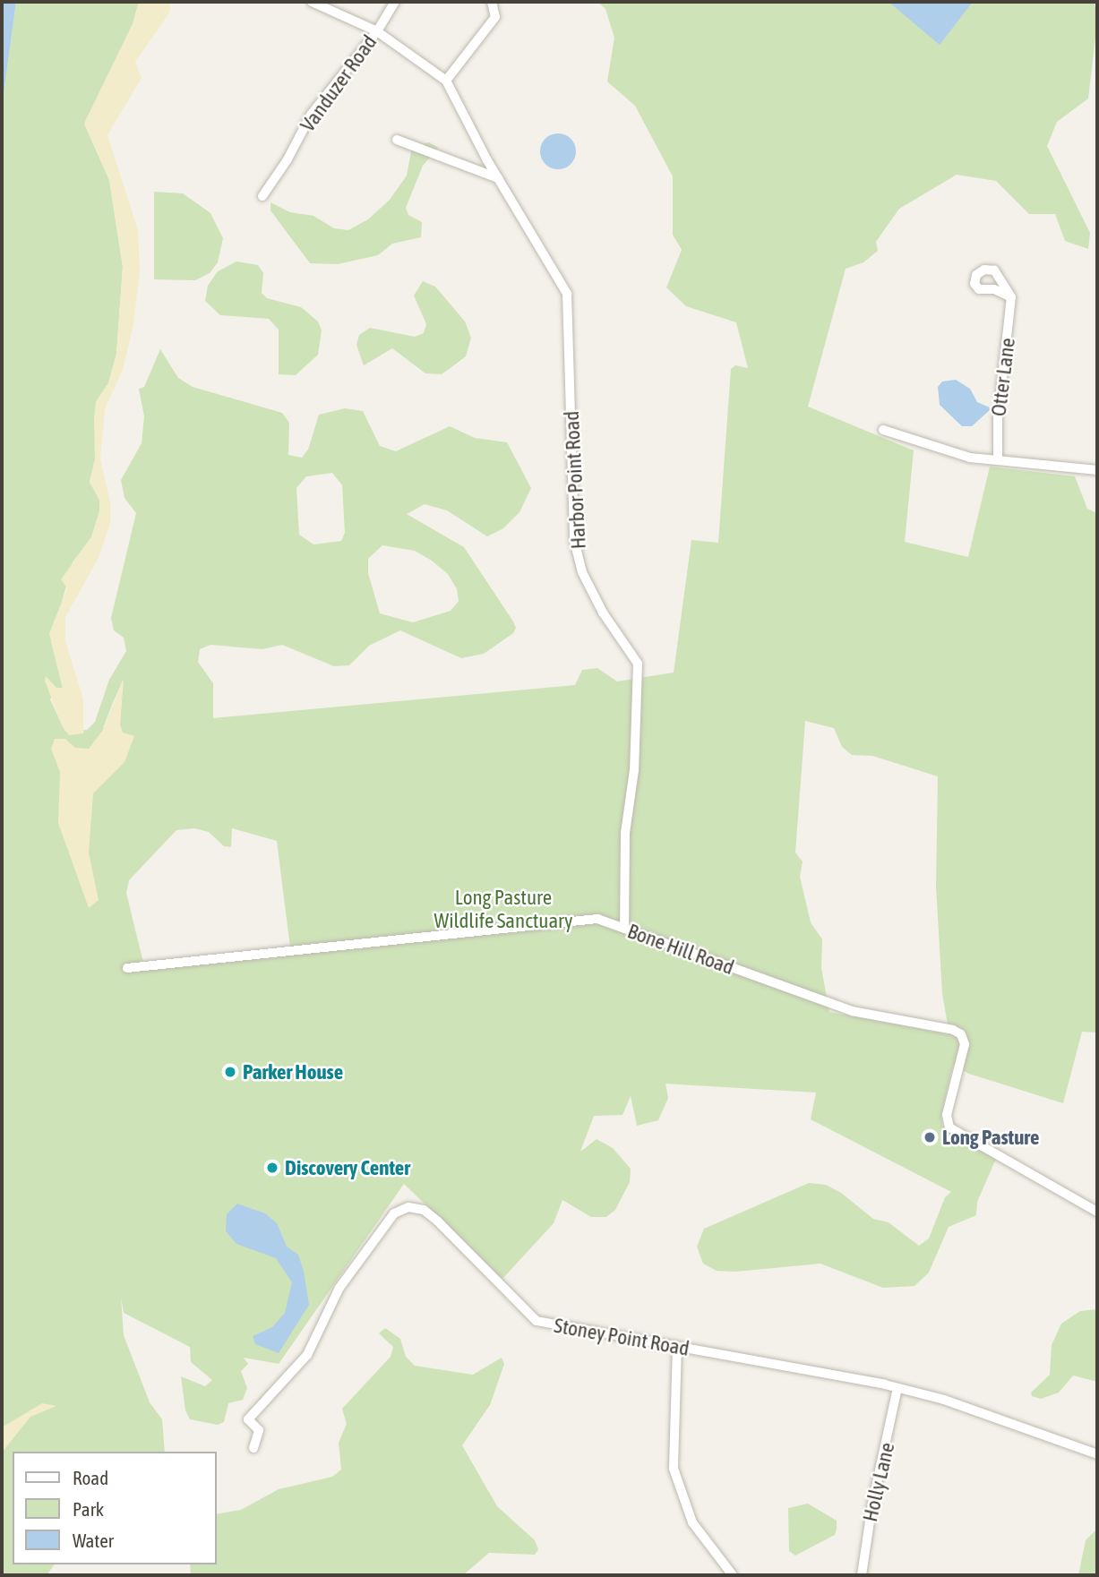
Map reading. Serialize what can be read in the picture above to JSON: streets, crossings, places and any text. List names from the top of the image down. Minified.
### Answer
{"streets":{"street":["Vanduzer Road","Otter Lane","Harbor Point Road","Bone Hill Road","Stoney Point Road","Holly Lane"]},"crossings":[["Harbor Point Road","Bone Hill Road"],["Stoney Point Road","Holly Lane"]],"parks":["Long Pasture Wildlife Sanctuary"],"places":["Parker House","Long Pasture","Discovery Center"],"legend":["Road","Park","Water"]}
